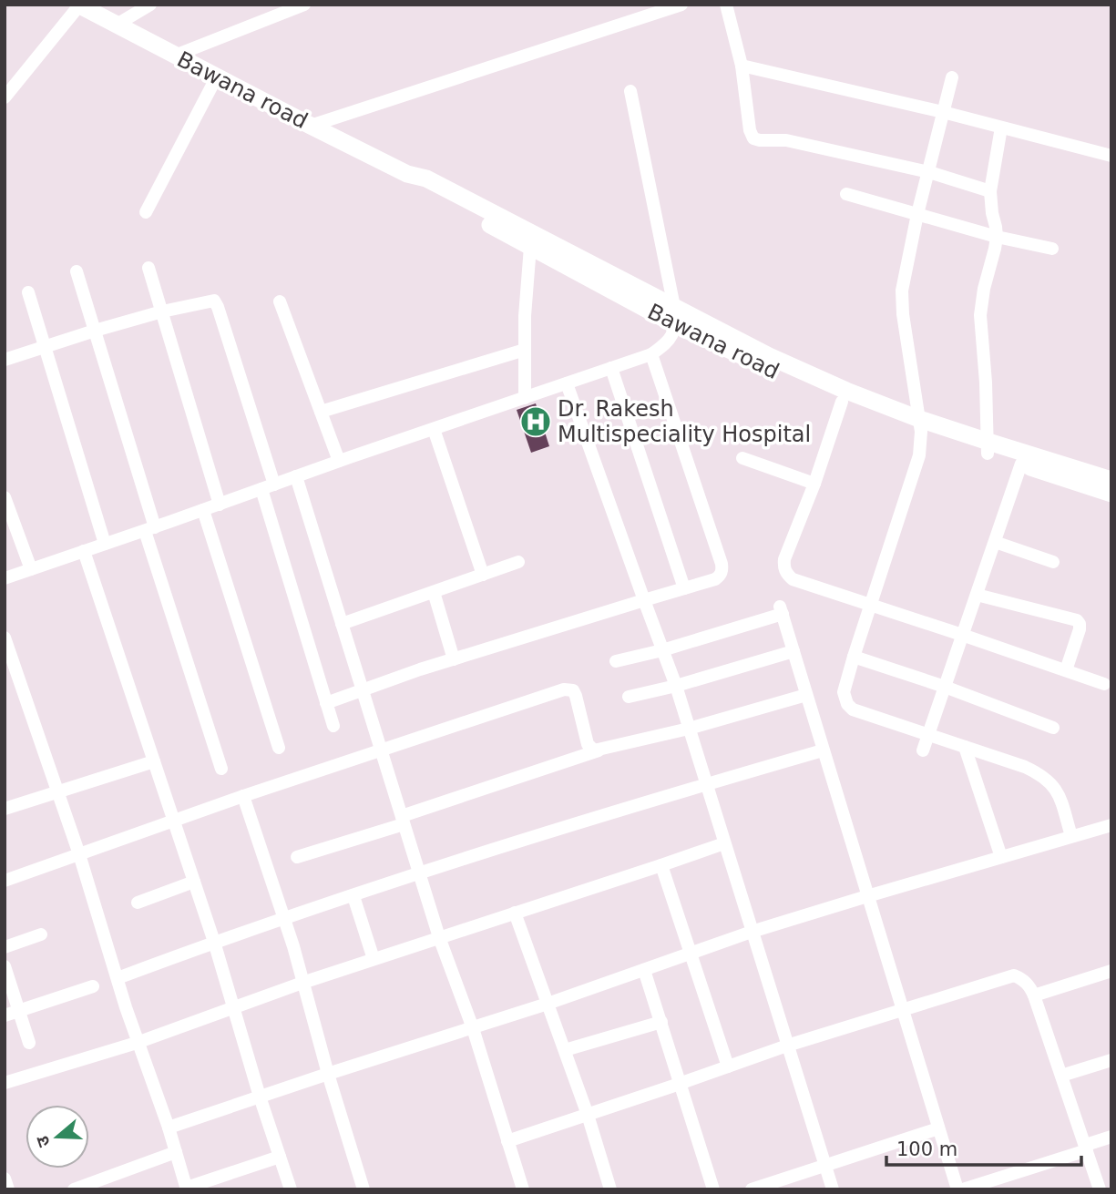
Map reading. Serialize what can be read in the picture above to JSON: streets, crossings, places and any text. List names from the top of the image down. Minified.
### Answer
{"streets":{"street":["Bawana road"]},"places":{"hospital":["Dr. Rakesh Multispeciality Hospital"]},"scale_bar":"100 m","north":"left"}
